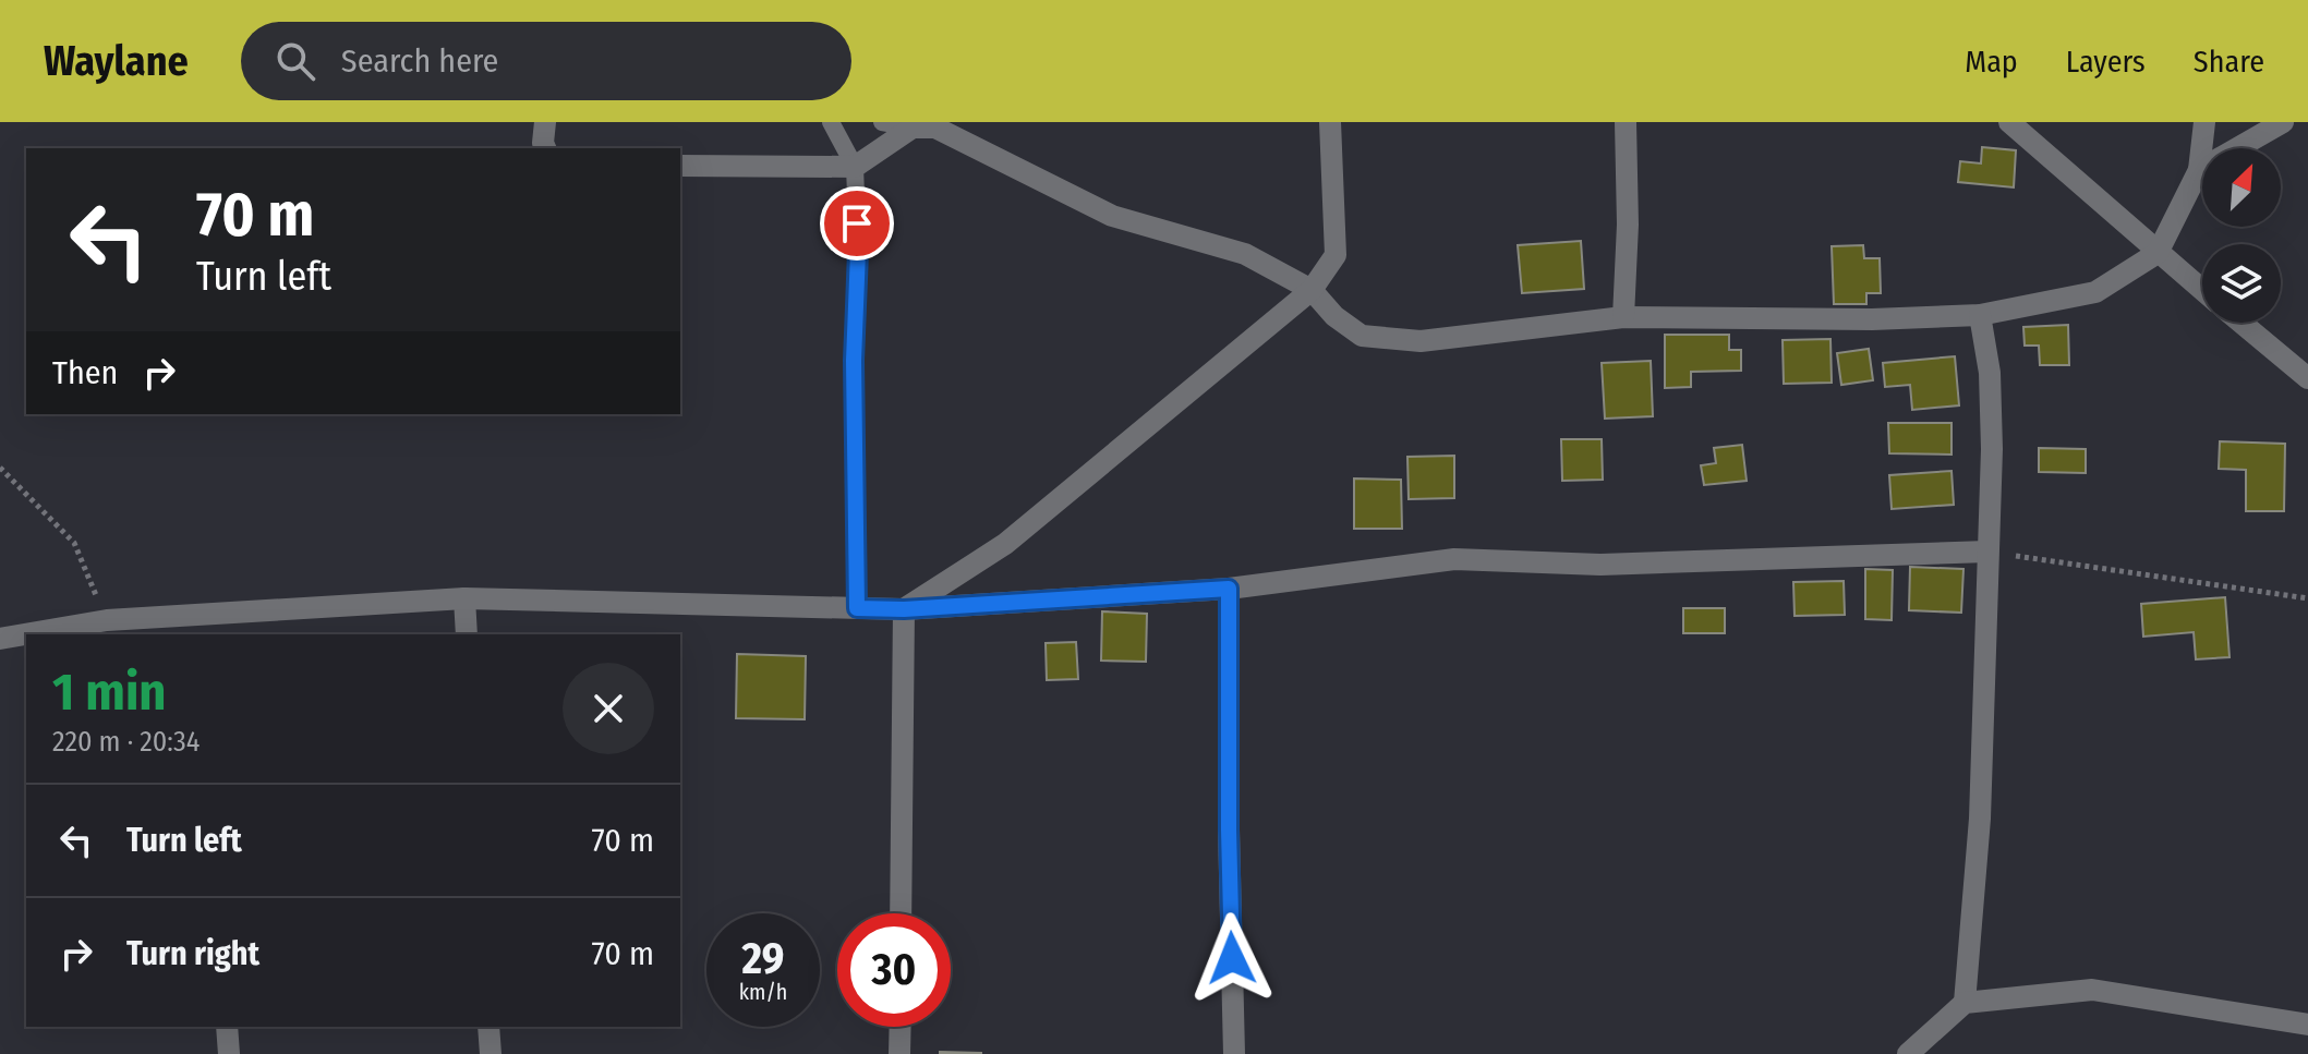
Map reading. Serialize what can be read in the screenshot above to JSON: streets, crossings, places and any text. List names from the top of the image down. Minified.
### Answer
{"north":"top right","page":{"header":"Waylane","search":"Search here","nav":["Map","Layers","Share"],"turn":["70 m","Turn left"],"then":"Then","heading":["1 min","220 m · 20:34"],"list":[{"name":"Turn left","value":"70 m"},{"name":"Turn right","value":"70 m"}],"speed":"29 km/h","limit":"30"}}
